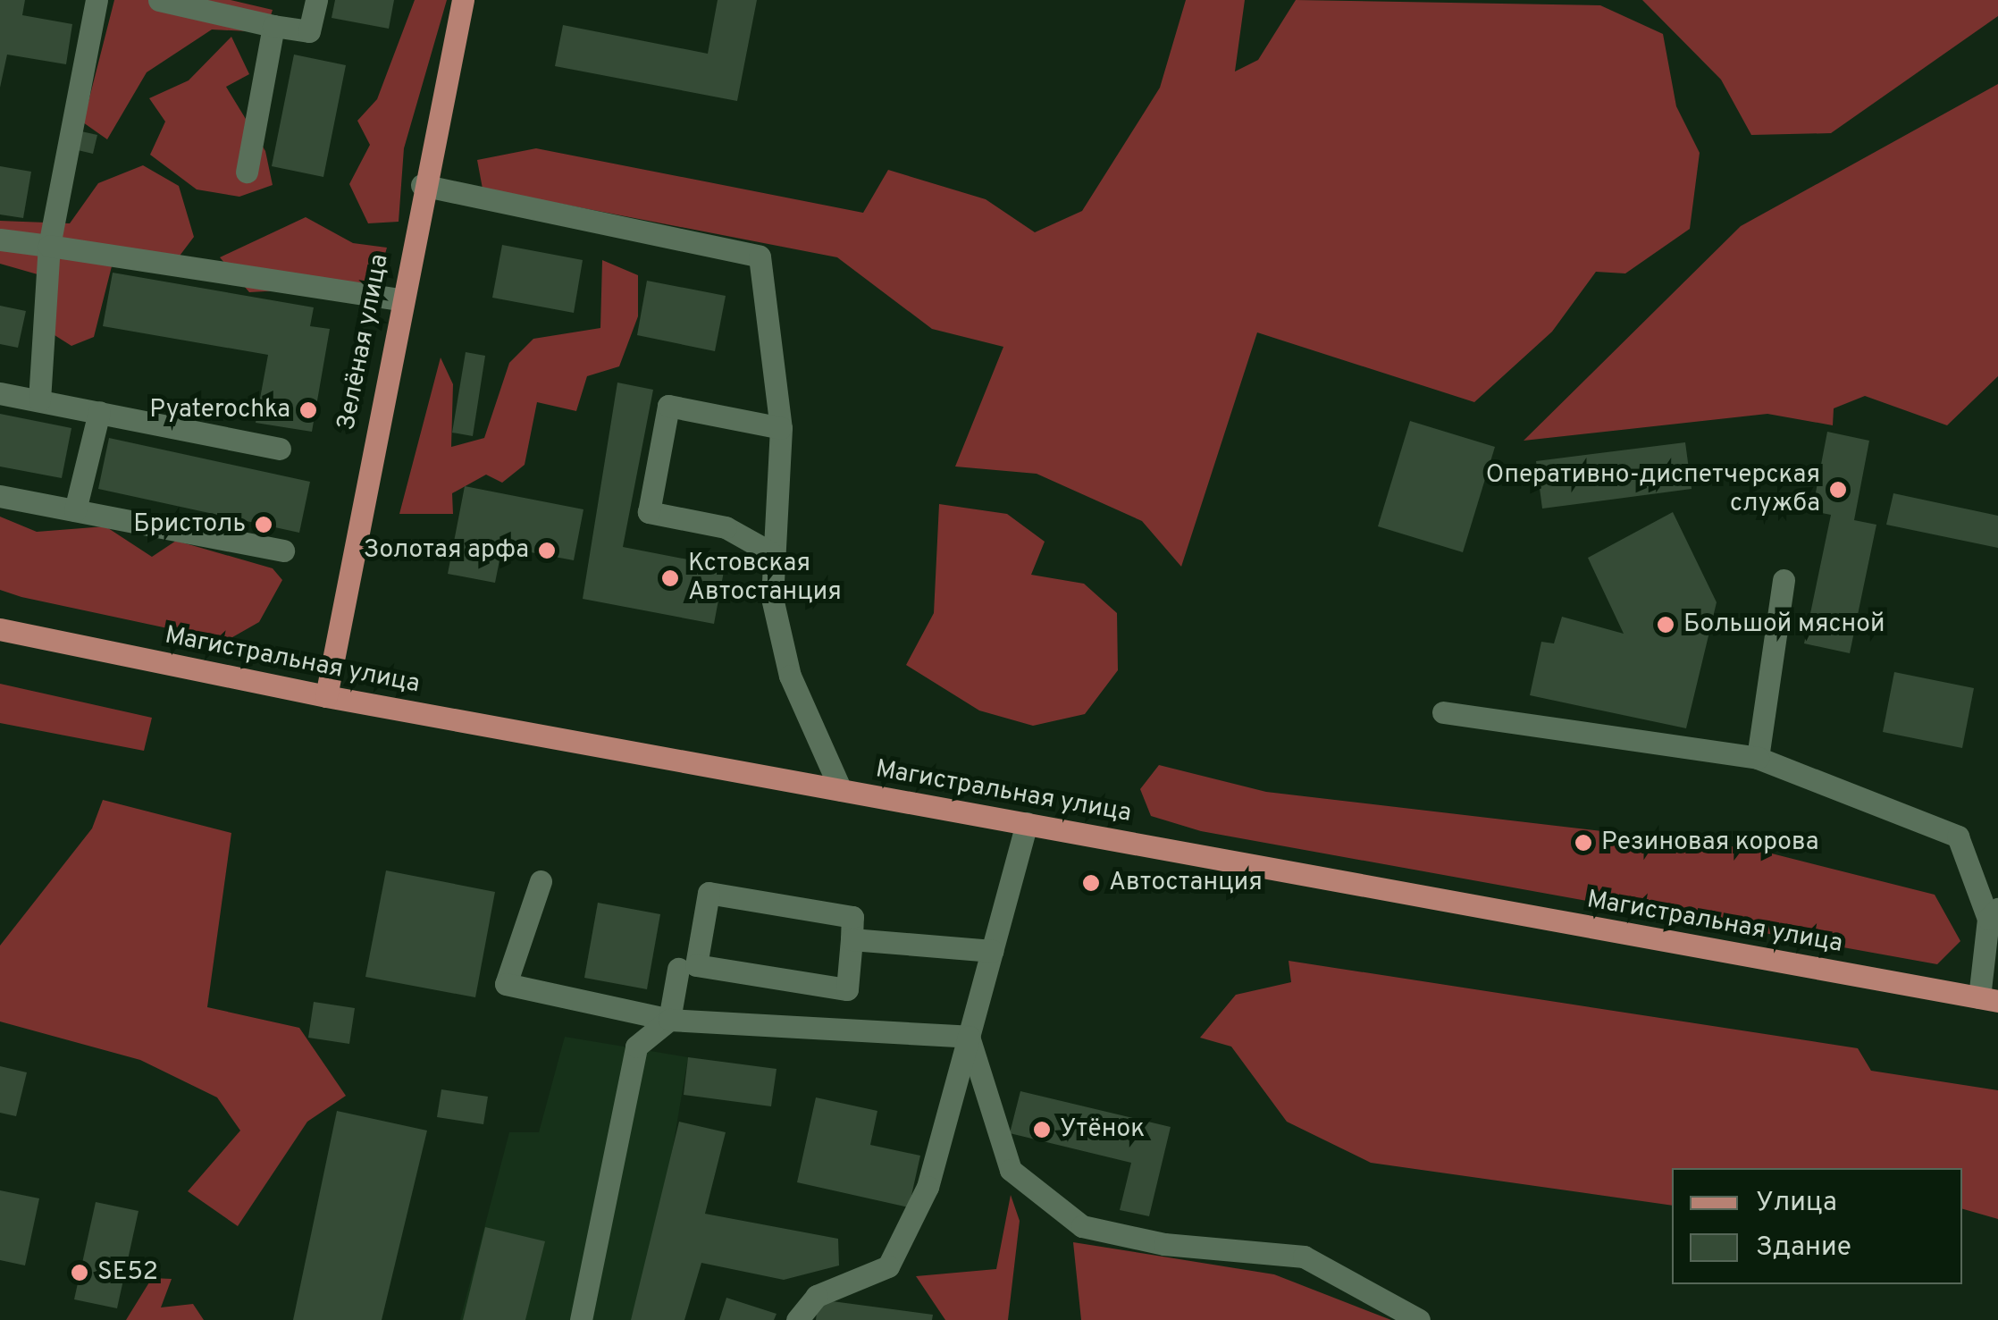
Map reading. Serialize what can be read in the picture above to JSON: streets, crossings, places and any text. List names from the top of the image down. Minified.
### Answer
{"streets":{"main road":["Зелёная улица","Магистральная улица"]},"crossings":[["Зелёная улица","Магистральная улица"]],"places":["Pyaterochka","Оперативно-диспетчерская служба","Бристоль","Золотая арфа","Кстовская Автостанция","Большой мясной","Резиновая корова","Автостанция","Утёнок","SE52"],"legend":["Улица","Здание"]}
